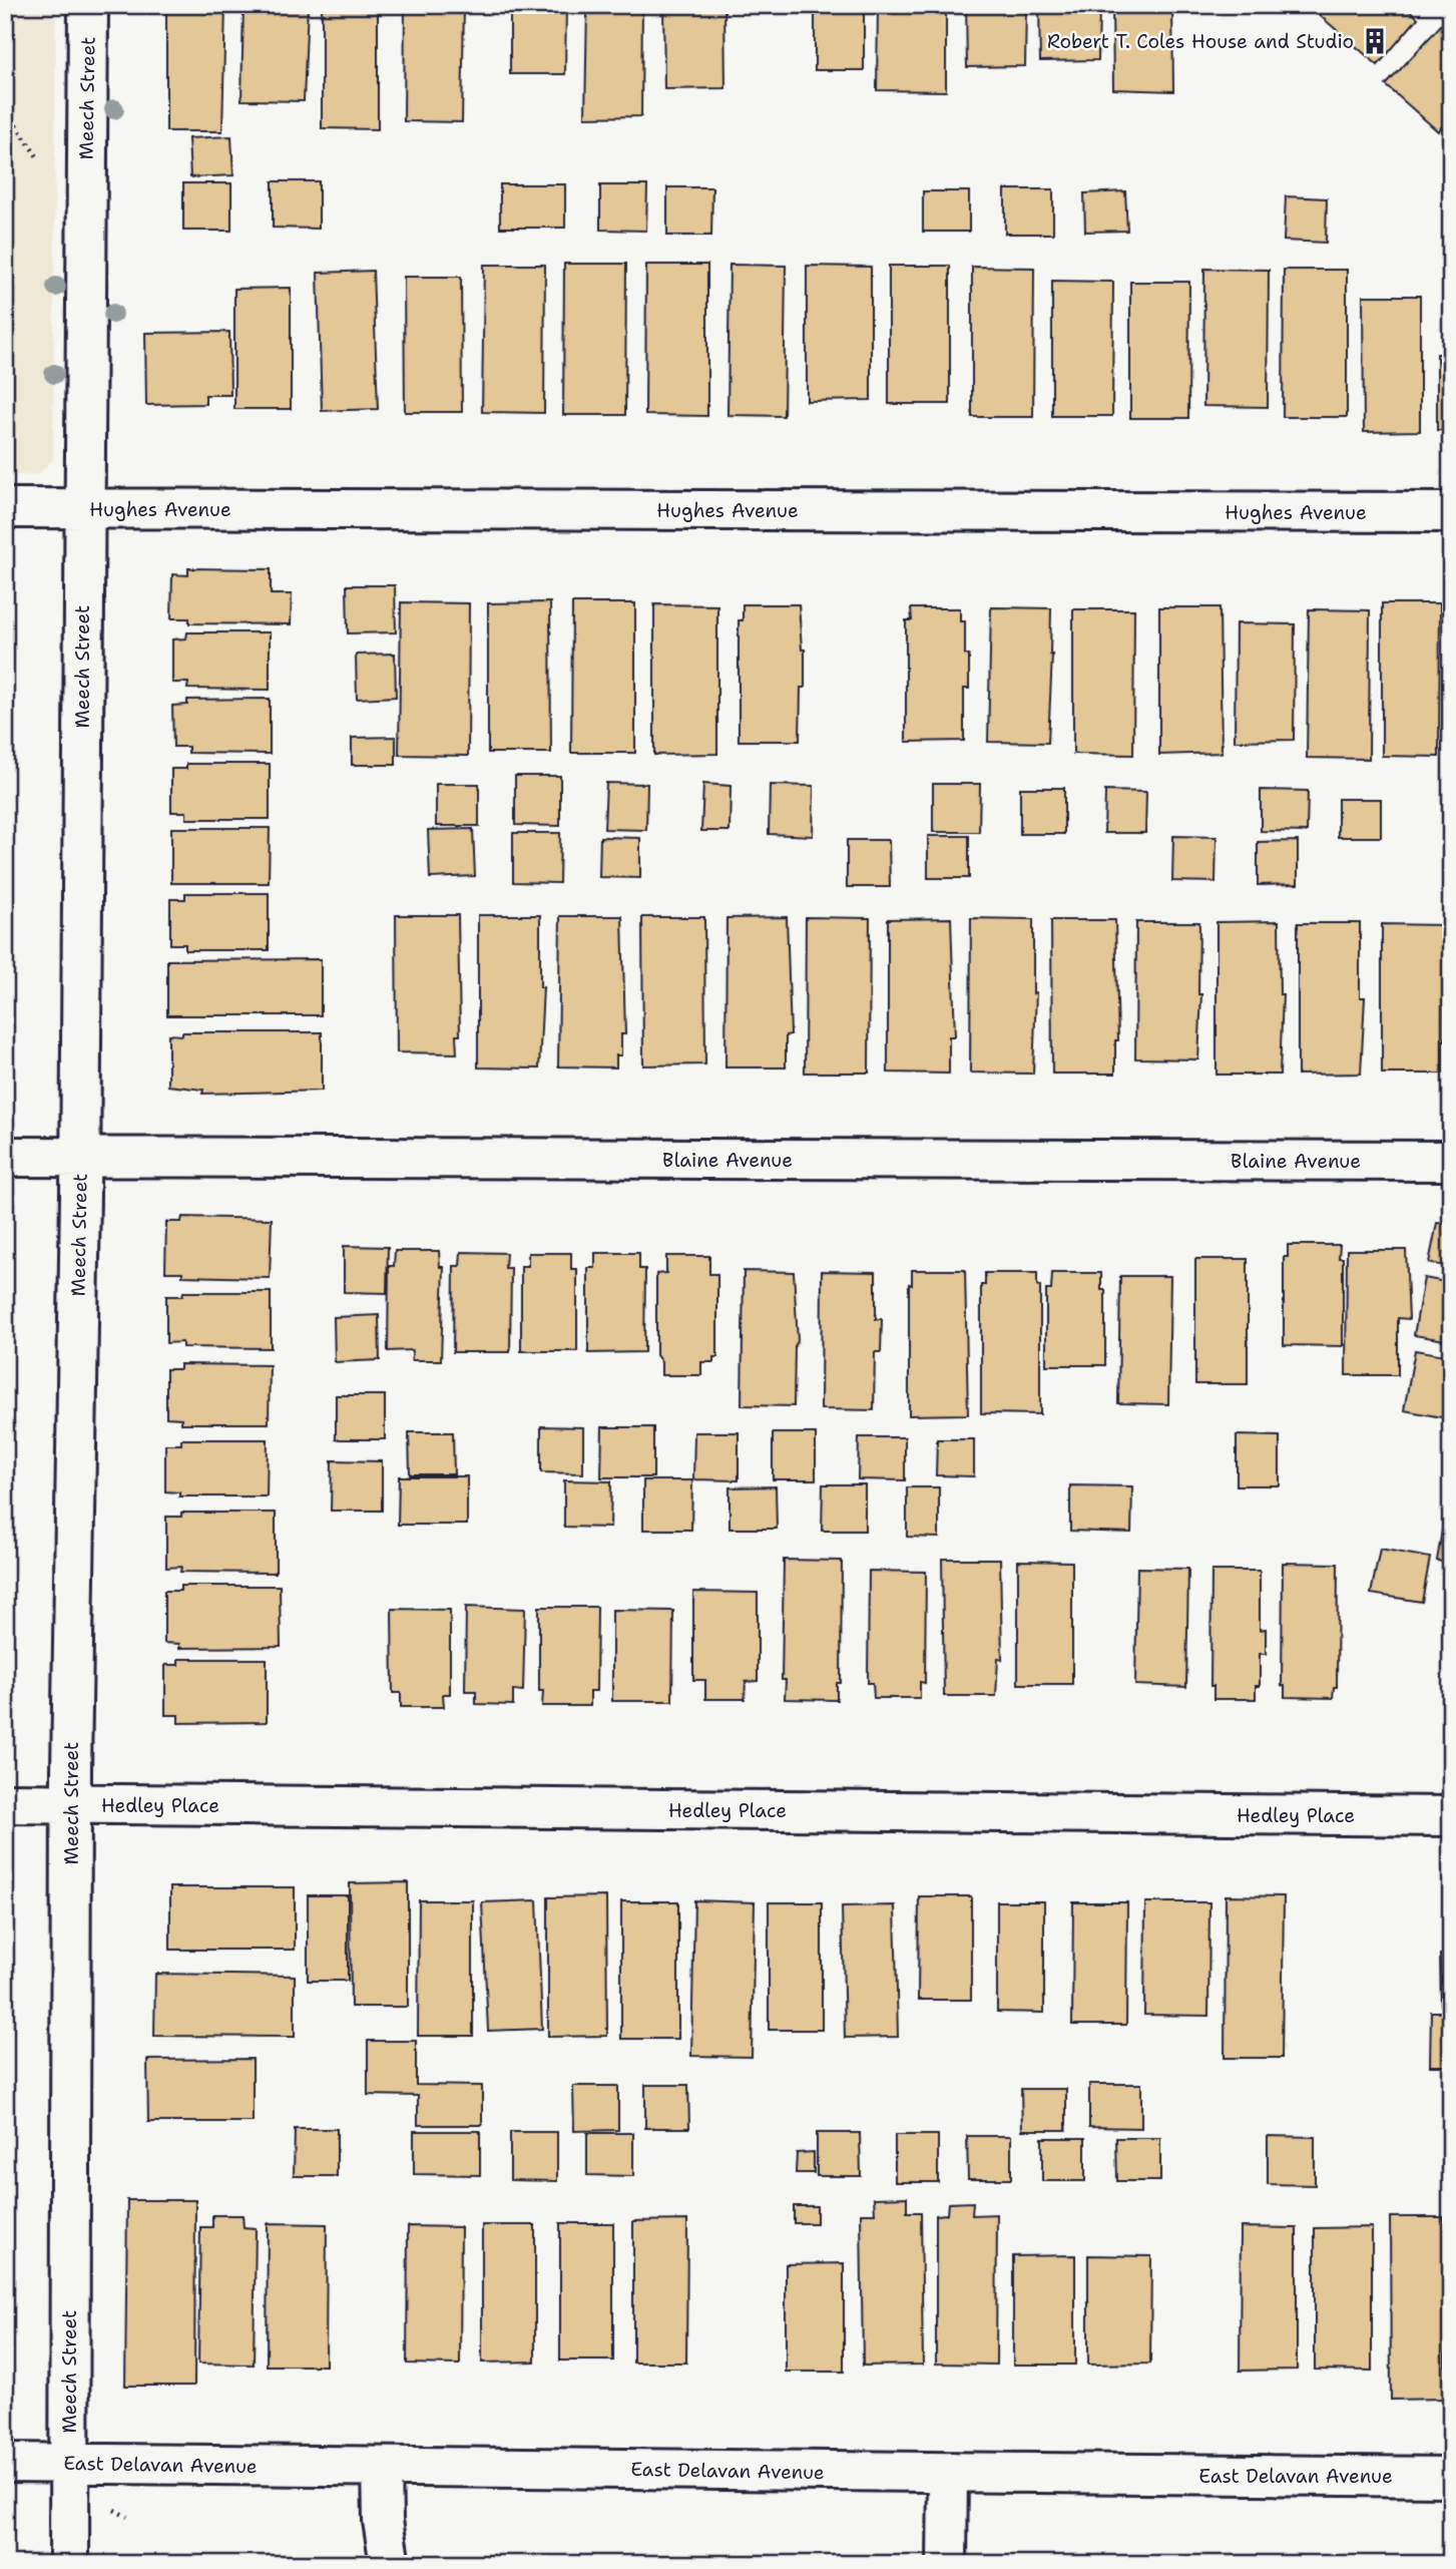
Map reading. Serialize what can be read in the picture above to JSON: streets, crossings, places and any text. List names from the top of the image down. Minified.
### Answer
{"streets":{"street":["Meech Street","Hughes Avenue","Blaine Avenue","Hedley Place","East Delavan Avenue"]},"crossings":[["Meech Street","Hughes Avenue"],["Meech Street","Blaine Avenue"],["Meech Street","Hedley Place"],["Meech Street","East Delavan Avenue"]],"places":{"building":["Robert T. Coles House and Studio"]}}
